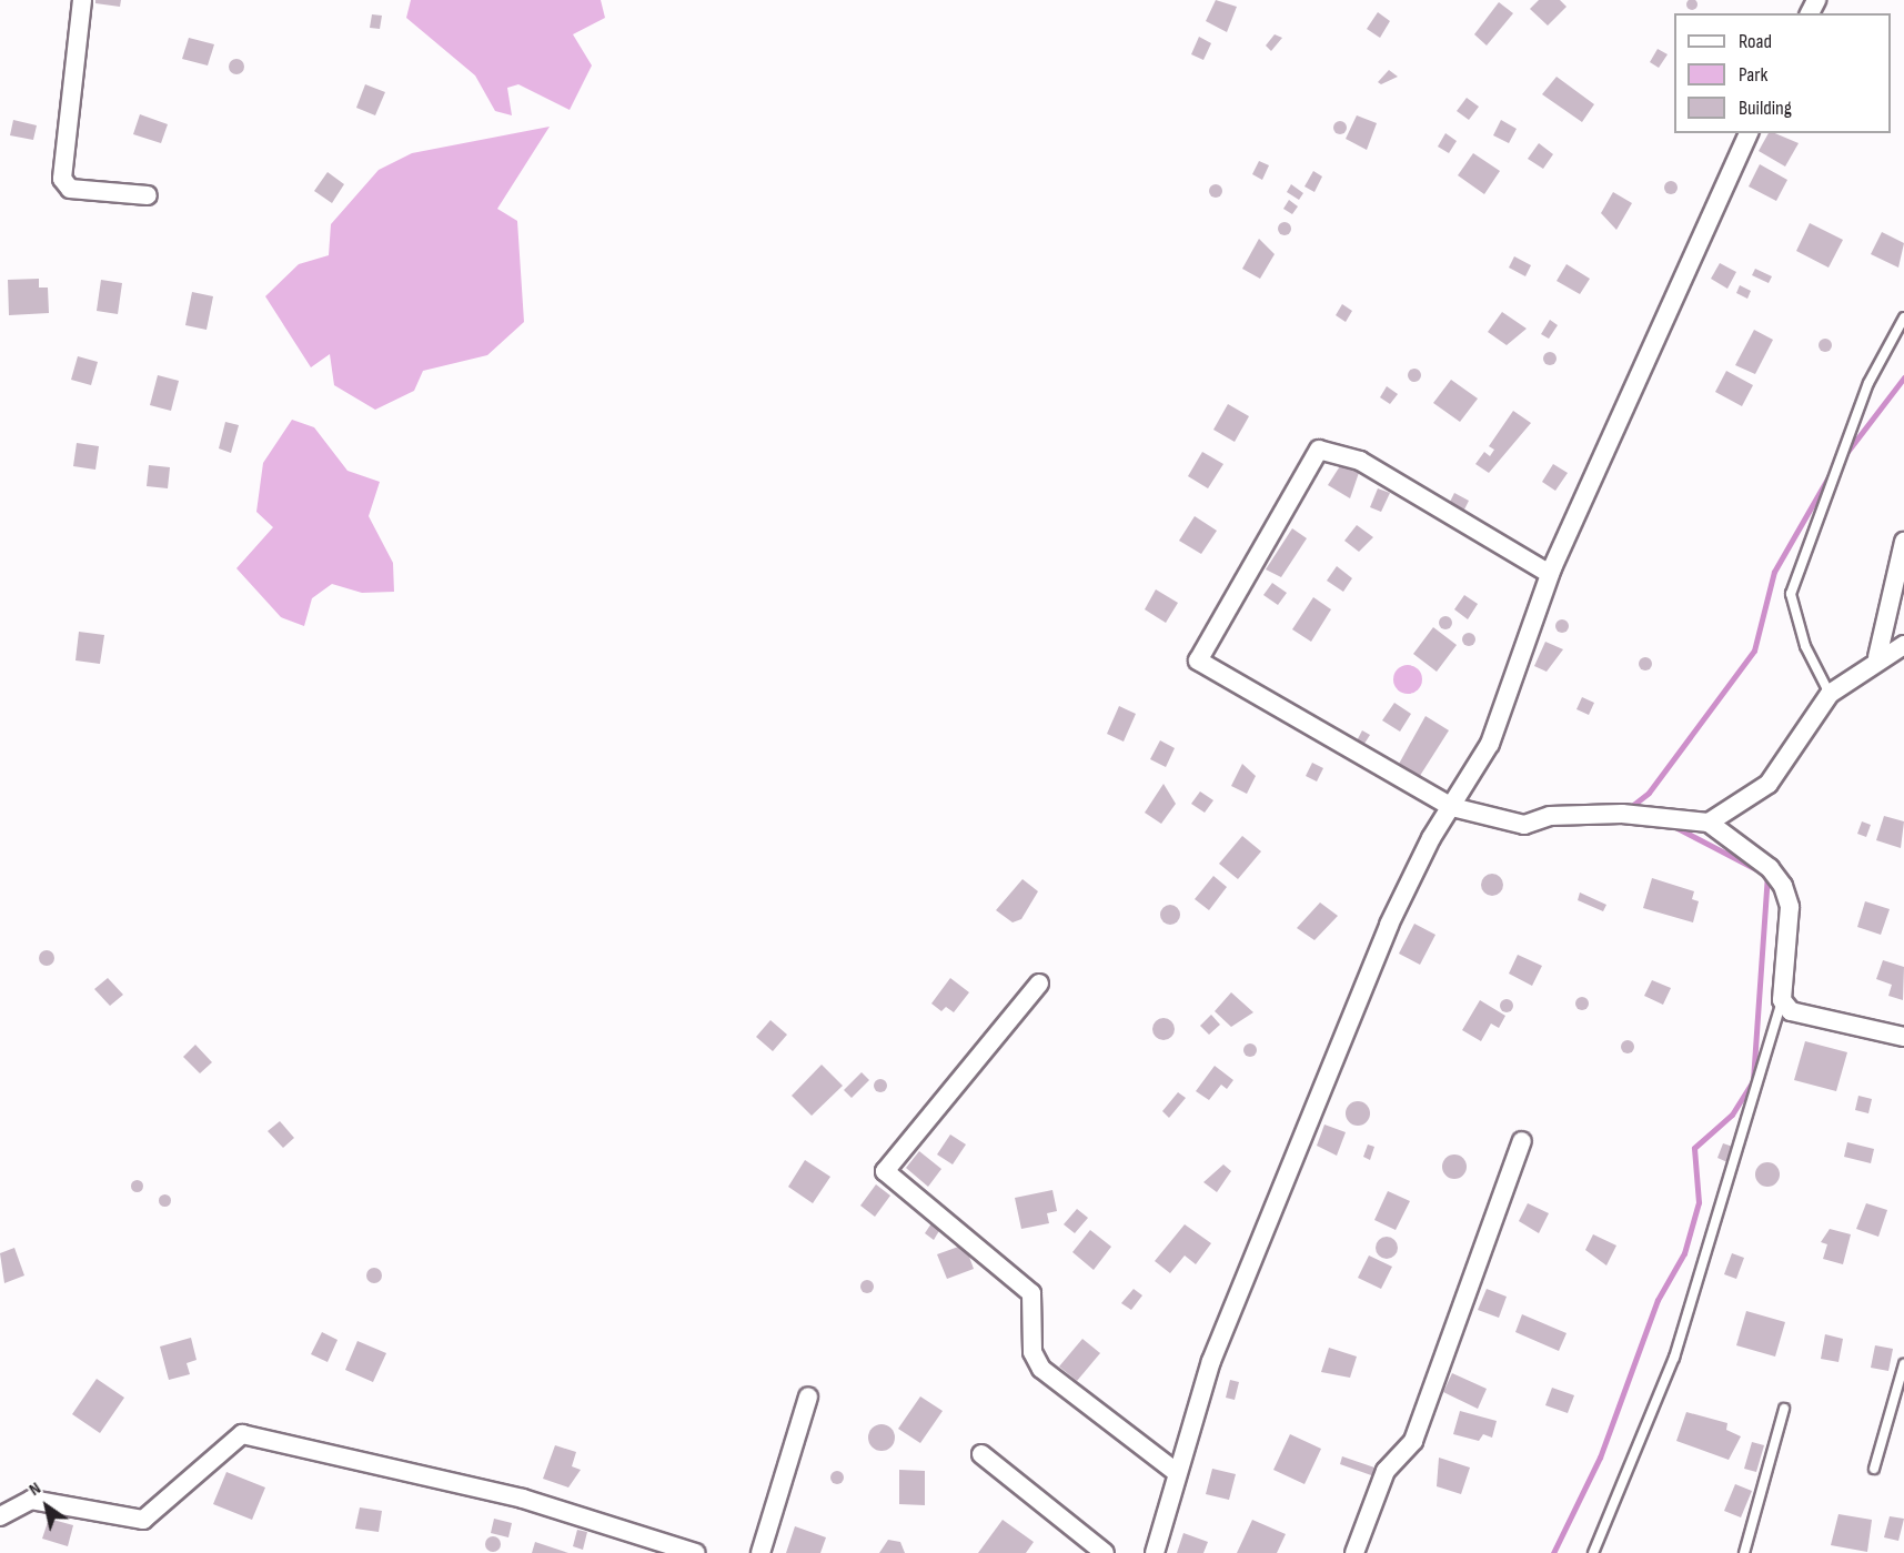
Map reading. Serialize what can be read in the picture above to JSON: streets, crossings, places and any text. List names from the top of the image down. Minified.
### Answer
{"legend":["Road","Park","Building"],"north":"top left"}
